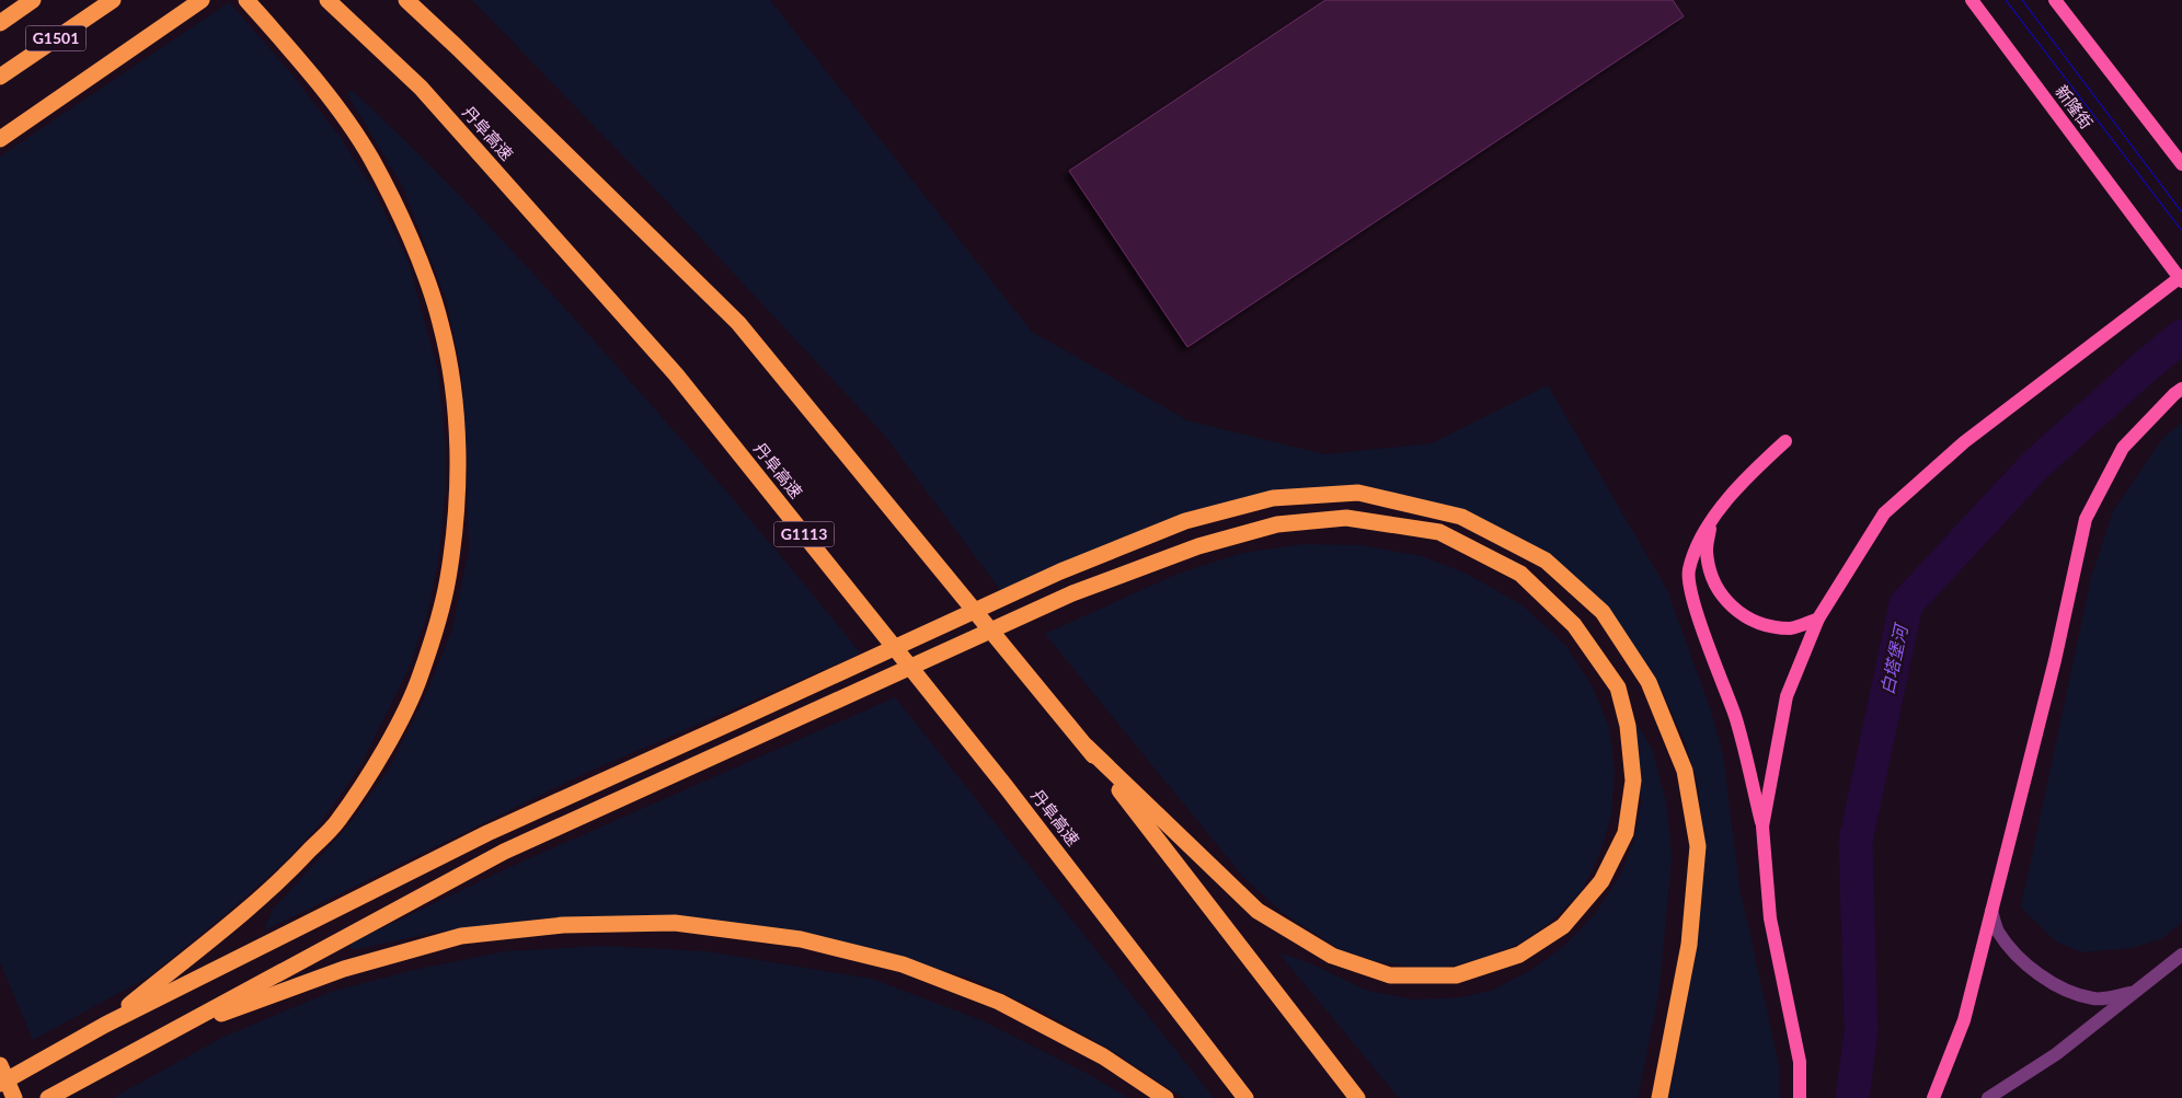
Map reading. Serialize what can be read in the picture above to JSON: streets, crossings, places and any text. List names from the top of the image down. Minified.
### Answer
{"streets":{"highway":["G1501","丹阜高速","G1113"],"main road":["新隆街"]},"water":["白塔堡河"]}
